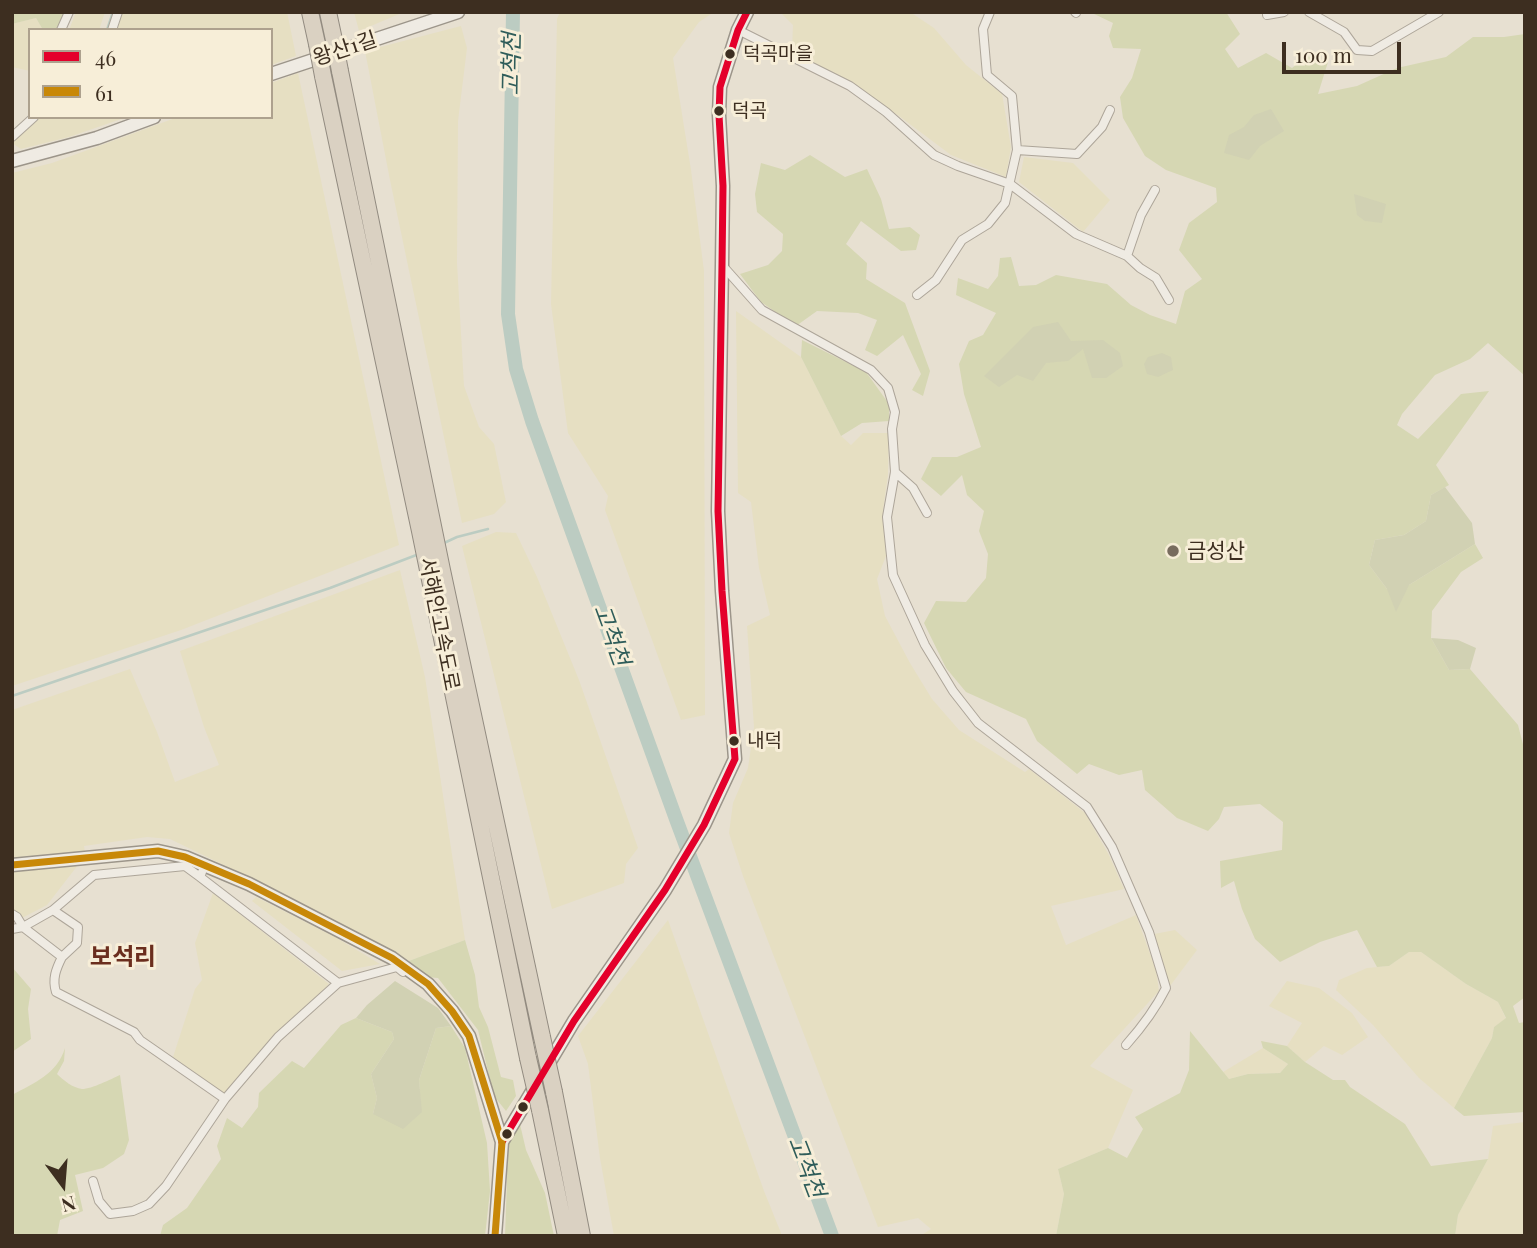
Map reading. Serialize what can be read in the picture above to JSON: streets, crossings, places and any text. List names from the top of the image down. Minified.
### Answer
{"streets":{"highway":["서해안고속도로"],"main road":["왕산1길"]},"districts":["보석리"],"water":["고척천"],"places":["덕곡마을","덕곡","금성산","내덕"],"lines":["transit line 46","transit line 61"],"legend":["46","61"],"scale_bar":"100 m","north":"bottom"}
